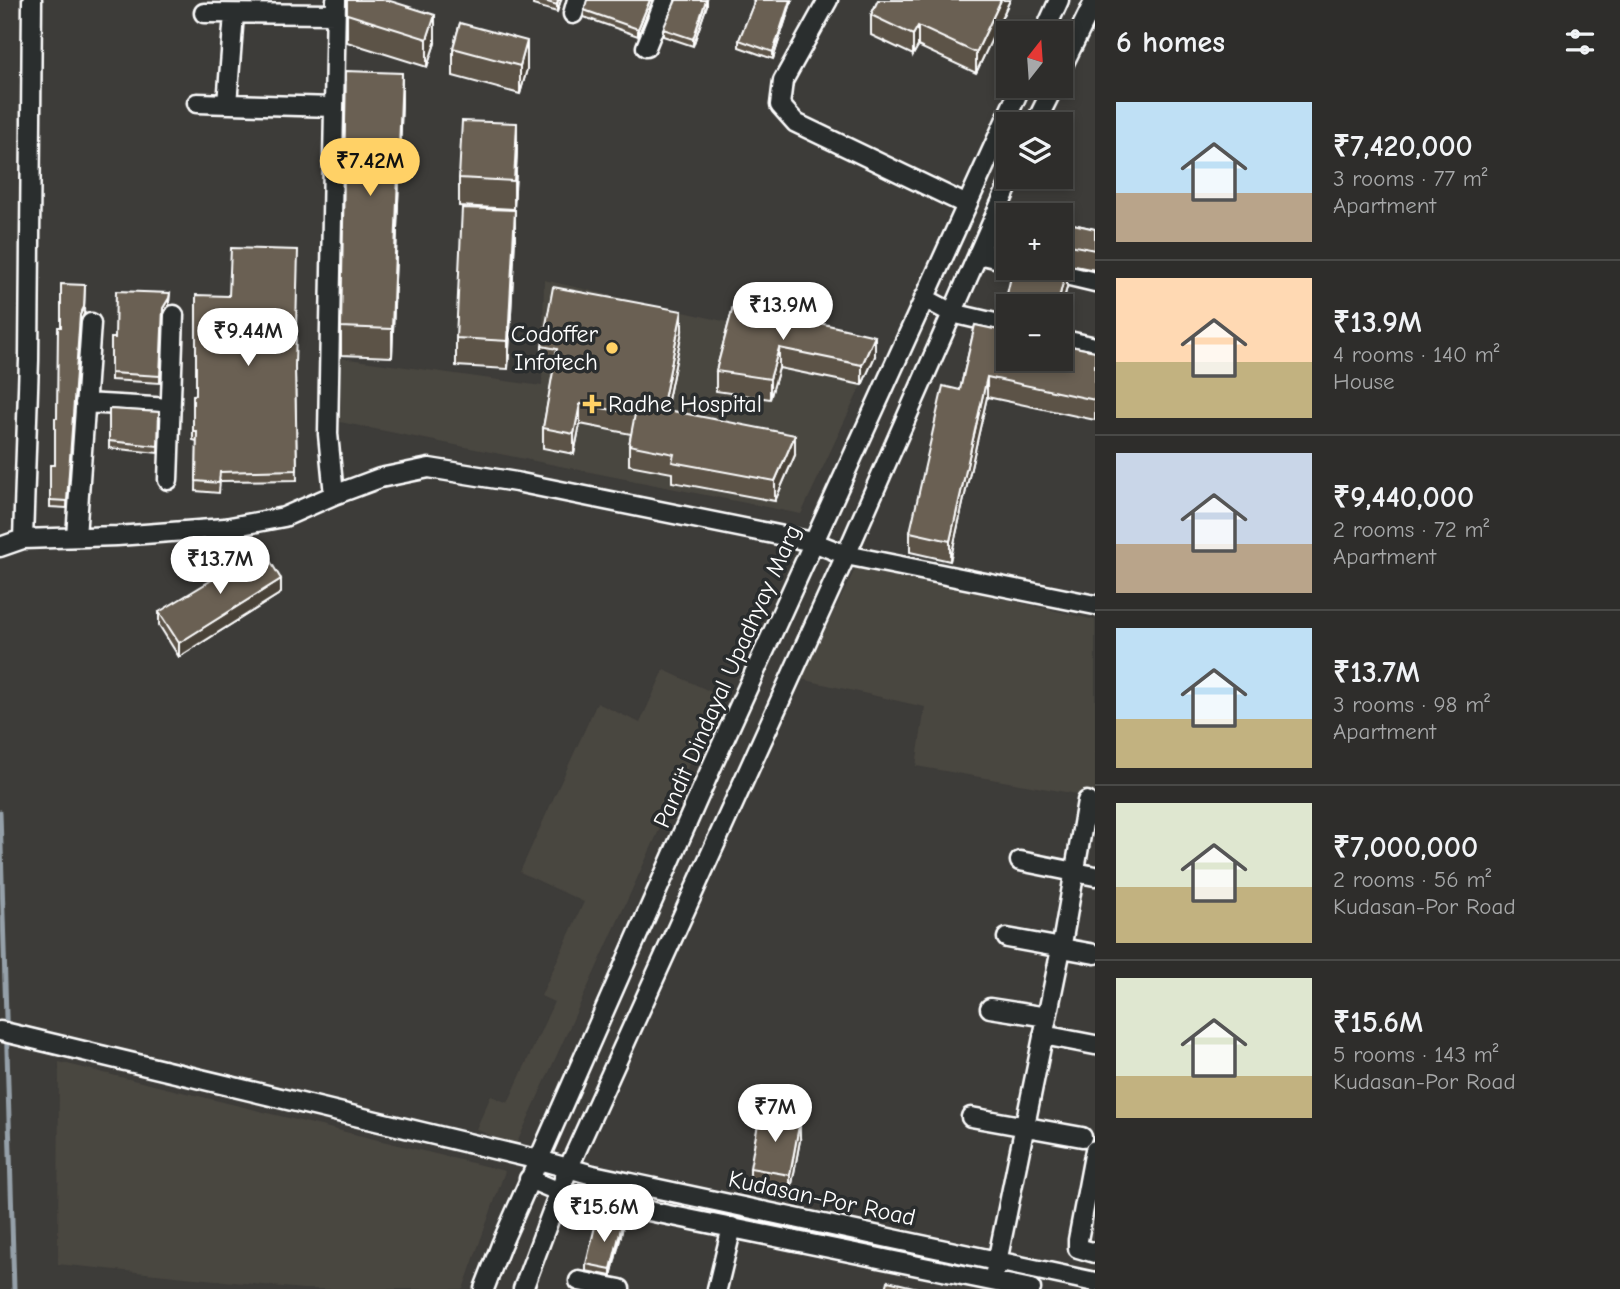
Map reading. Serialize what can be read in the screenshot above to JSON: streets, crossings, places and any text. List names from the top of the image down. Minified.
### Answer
{"streets":{"street":["Pandit Dindayal Upadhyay Marg","Kudasan-Por Road"]},"crossings":[["Pandit Dindayal Upadhyay Marg","Kudasan-Por Road"]],"places":{"other":["Codoffer Infotech"],"health":["Radhe Hospital"]},"north":"top","page":{"heading":"6 homes","map_buttons":["+","−"],"list":[{"name":"₹7,420,000","note":"3 rooms · 77 m² · Apartment"},{"name":"₹13.9M","note":"4 rooms · 140 m² · House"},{"name":"₹9,440,000","note":"2 rooms · 72 m² · Apartment"},{"name":"₹13.7M","note":"3 rooms · 98 m² · Apartment"},{"name":"₹7,000,000","note":"2 rooms · 56 m² · Kudasan-Por Road"},{"name":"₹15.6M","note":"5 rooms · 143 m² · Kudasan-Por Road"}],"price":["₹7.42M","₹13.9M","₹9.44M","₹13.7M","₹7M","₹15.6M"]}}
